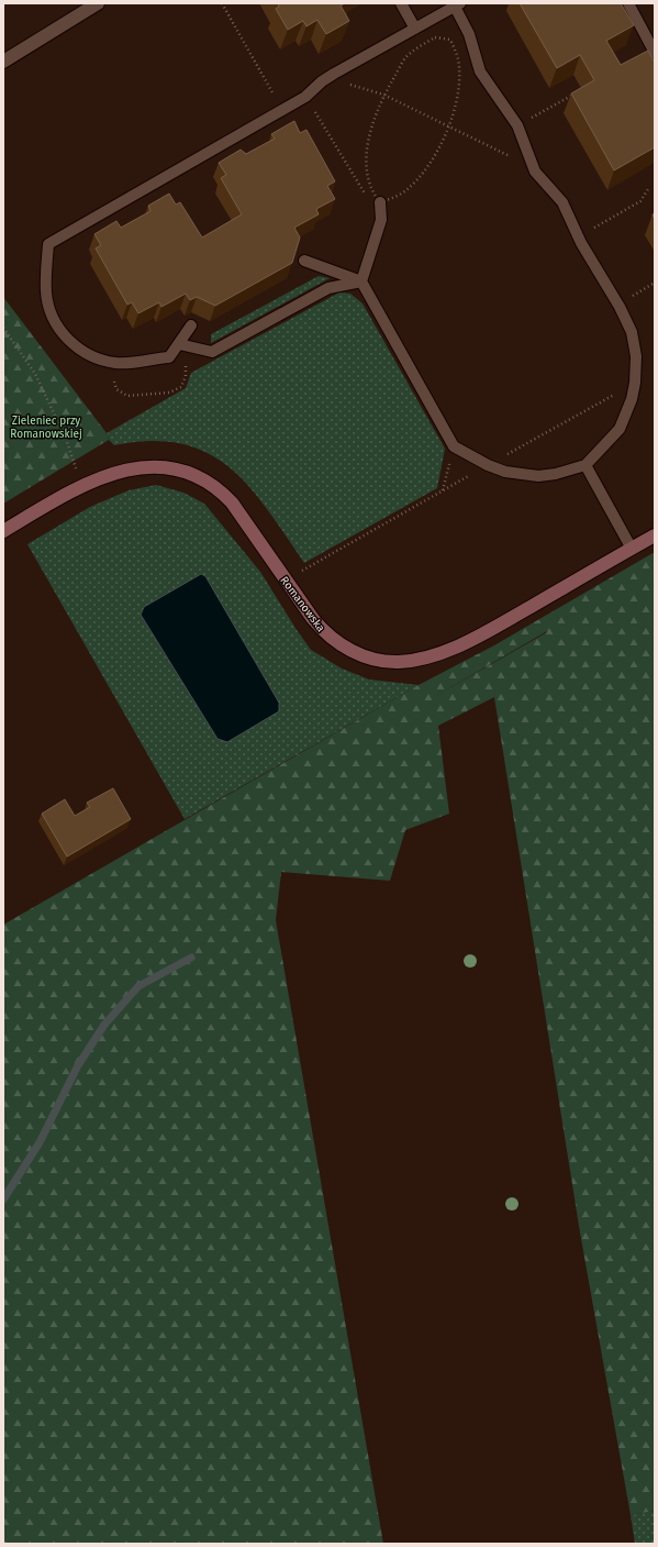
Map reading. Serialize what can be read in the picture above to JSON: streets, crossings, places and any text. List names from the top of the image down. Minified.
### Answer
{"streets":{"street":["Romanowska"]},"parks":["Zieleniec przy Romanowskiej"]}
